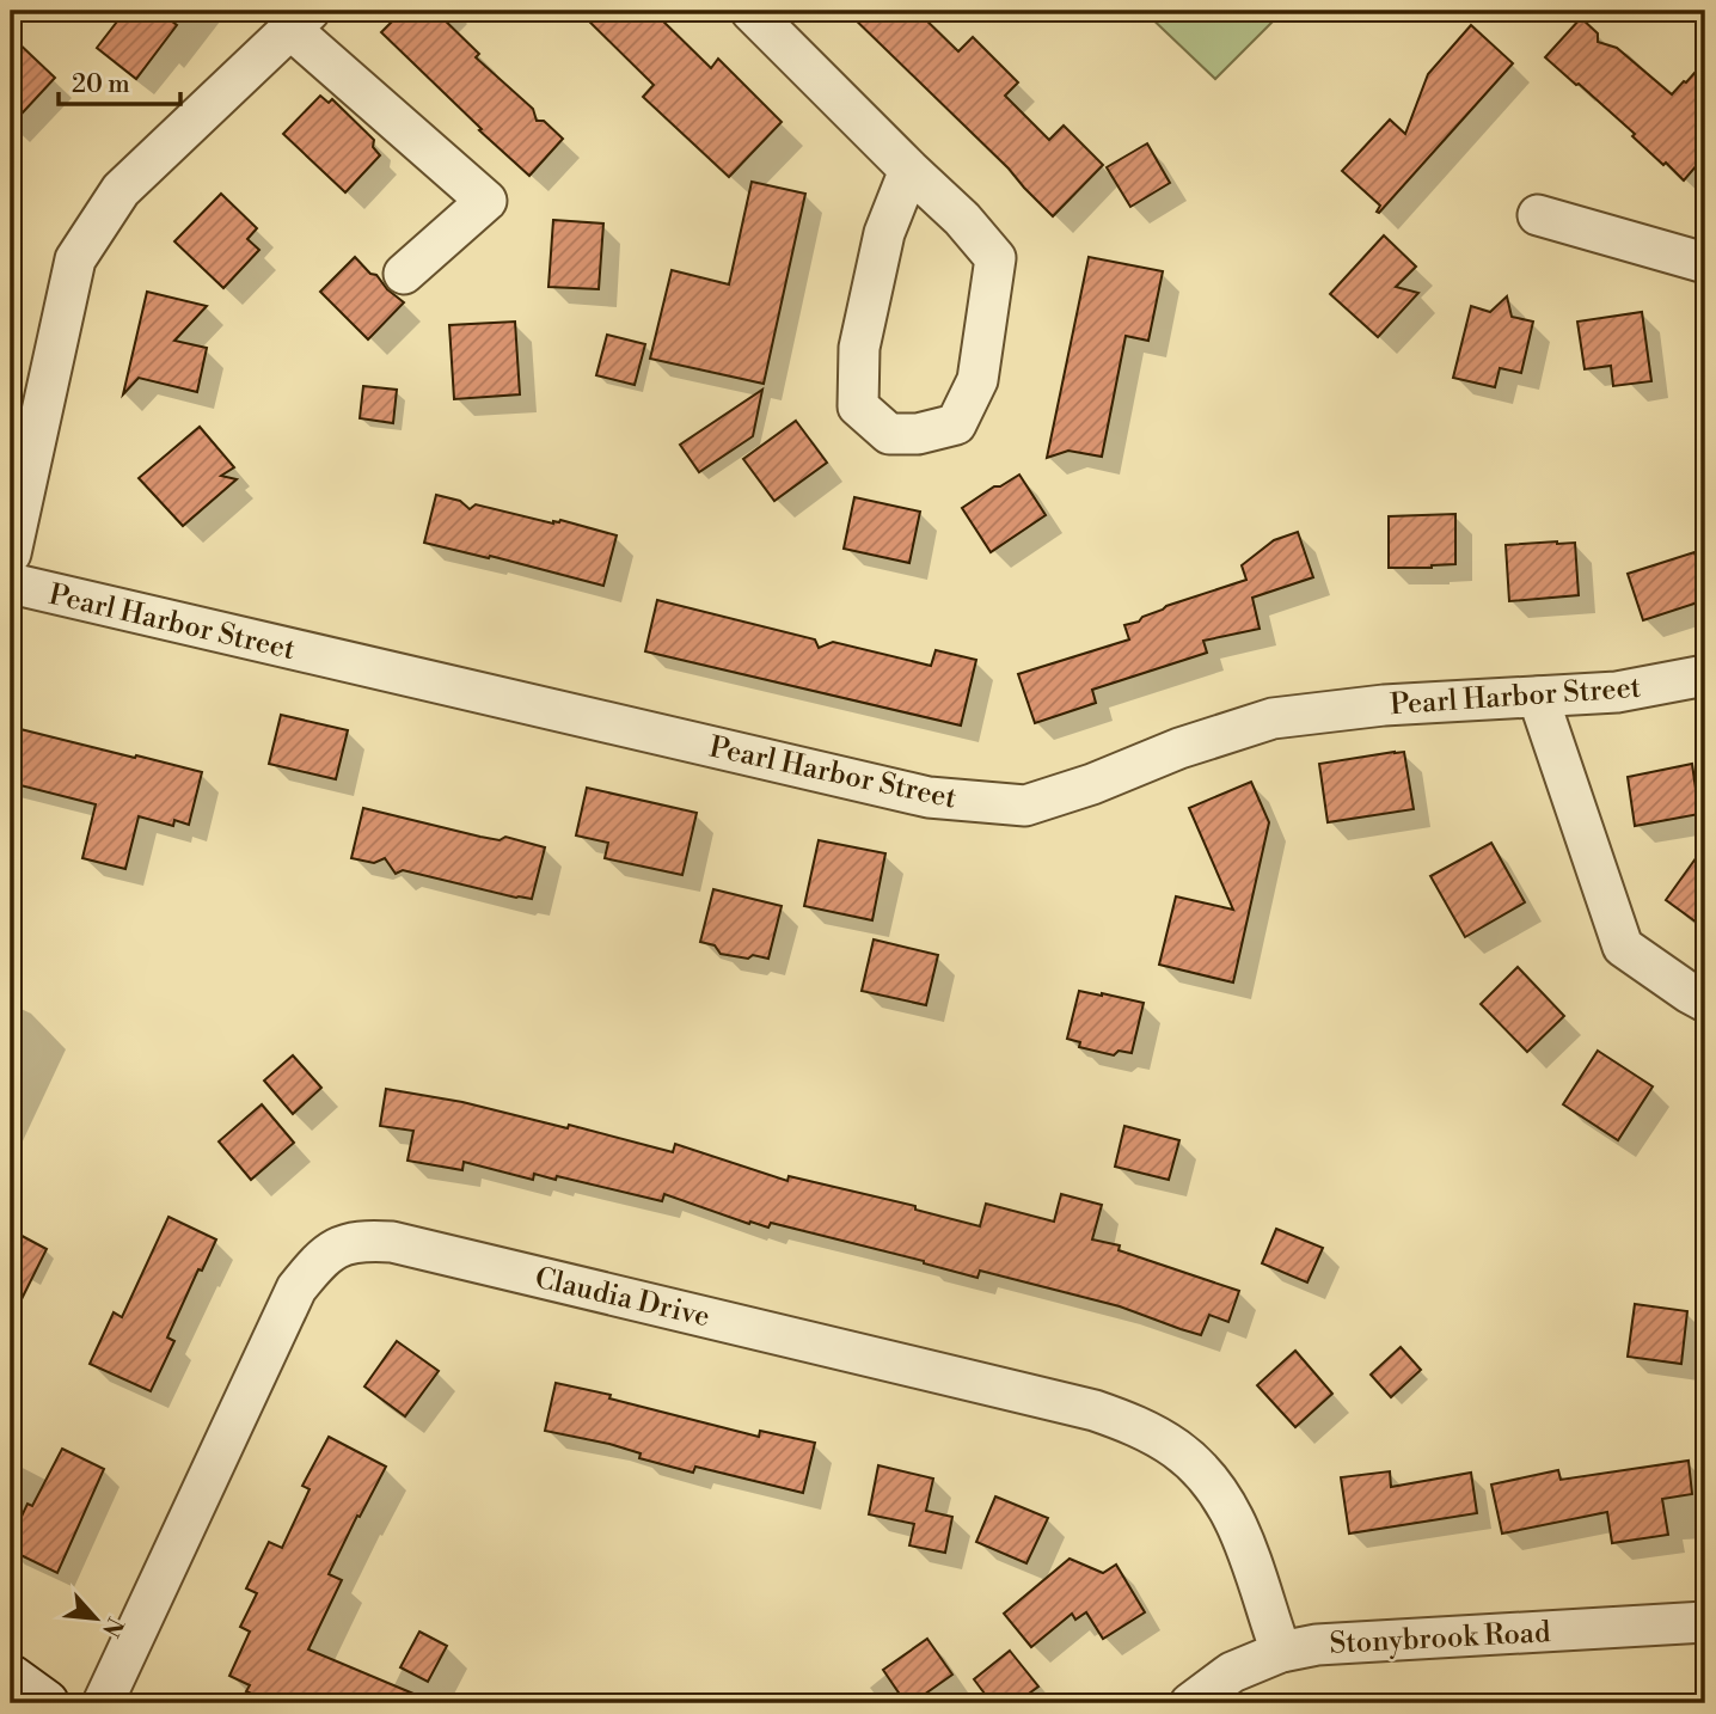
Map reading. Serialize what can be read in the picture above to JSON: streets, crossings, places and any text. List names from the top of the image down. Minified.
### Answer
{"streets":{"street":["Pearl Harbor Street","Claudia Drive","Stonybrook Road"]},"crossings":[["Claudia Drive","Stonybrook Road"]],"scale_bar":"20 m","north":"bottom right"}
